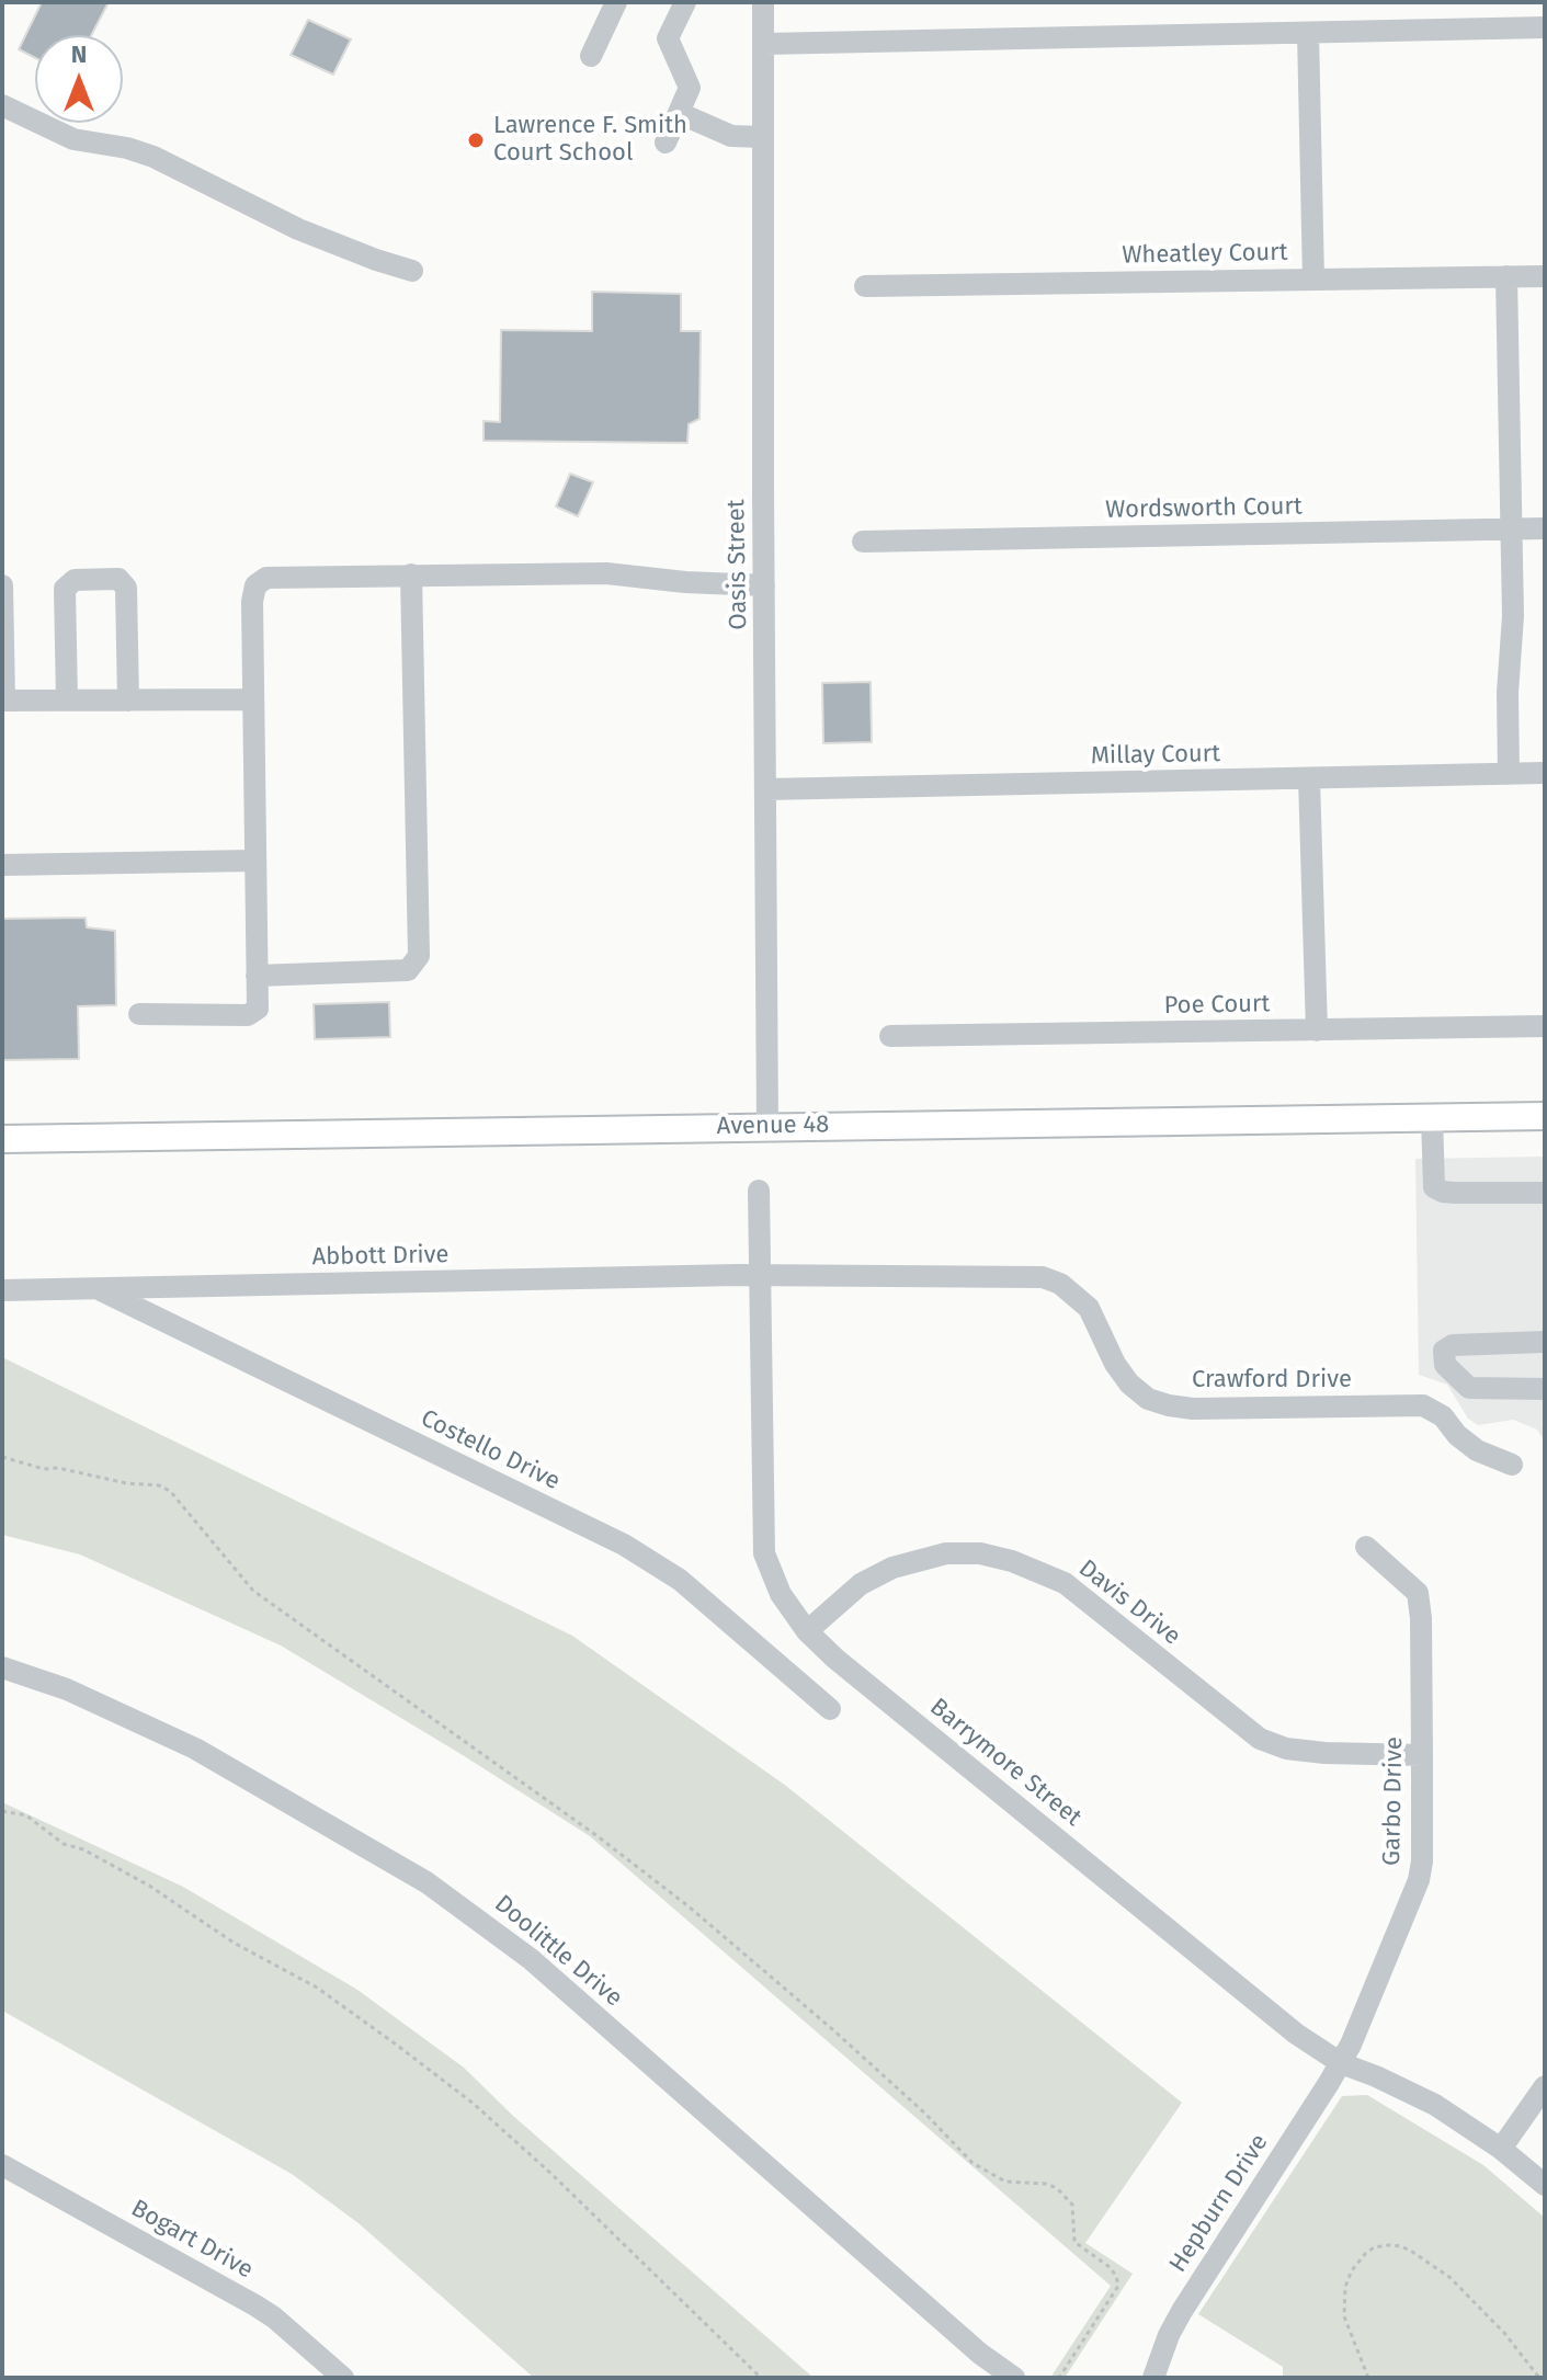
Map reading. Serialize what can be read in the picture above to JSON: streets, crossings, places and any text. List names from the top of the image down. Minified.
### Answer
{"streets":{"main road":["Avenue 48"],"street":["Wheatley Court","Wordsworth Court","Oasis Street","Millay Court","Poe Court","Abbott Drive","Crawford Drive","Costello Drive","Davis Drive","Barrymore Street","Garbo Drive","Doolittle Drive","Hepburn Drive","Bogart Drive"]},"crossings":[["Oasis Street","Millay Court"],["Oasis Street","Avenue 48"],["Abbott Drive","Crawford Drive"],["Abbott Drive","Costello Drive"],["Abbott Drive","Barrymore Street"],["Crawford Drive","Barrymore Street"],["Davis Drive","Barrymore Street"],["Davis Drive","Garbo Drive"],["Barrymore Street","Garbo Drive"],["Barrymore Street","Hepburn Drive"],["Garbo Drive","Hepburn Drive"]],"places":["Lawrence F. Smith Court School"],"north":"top"}
